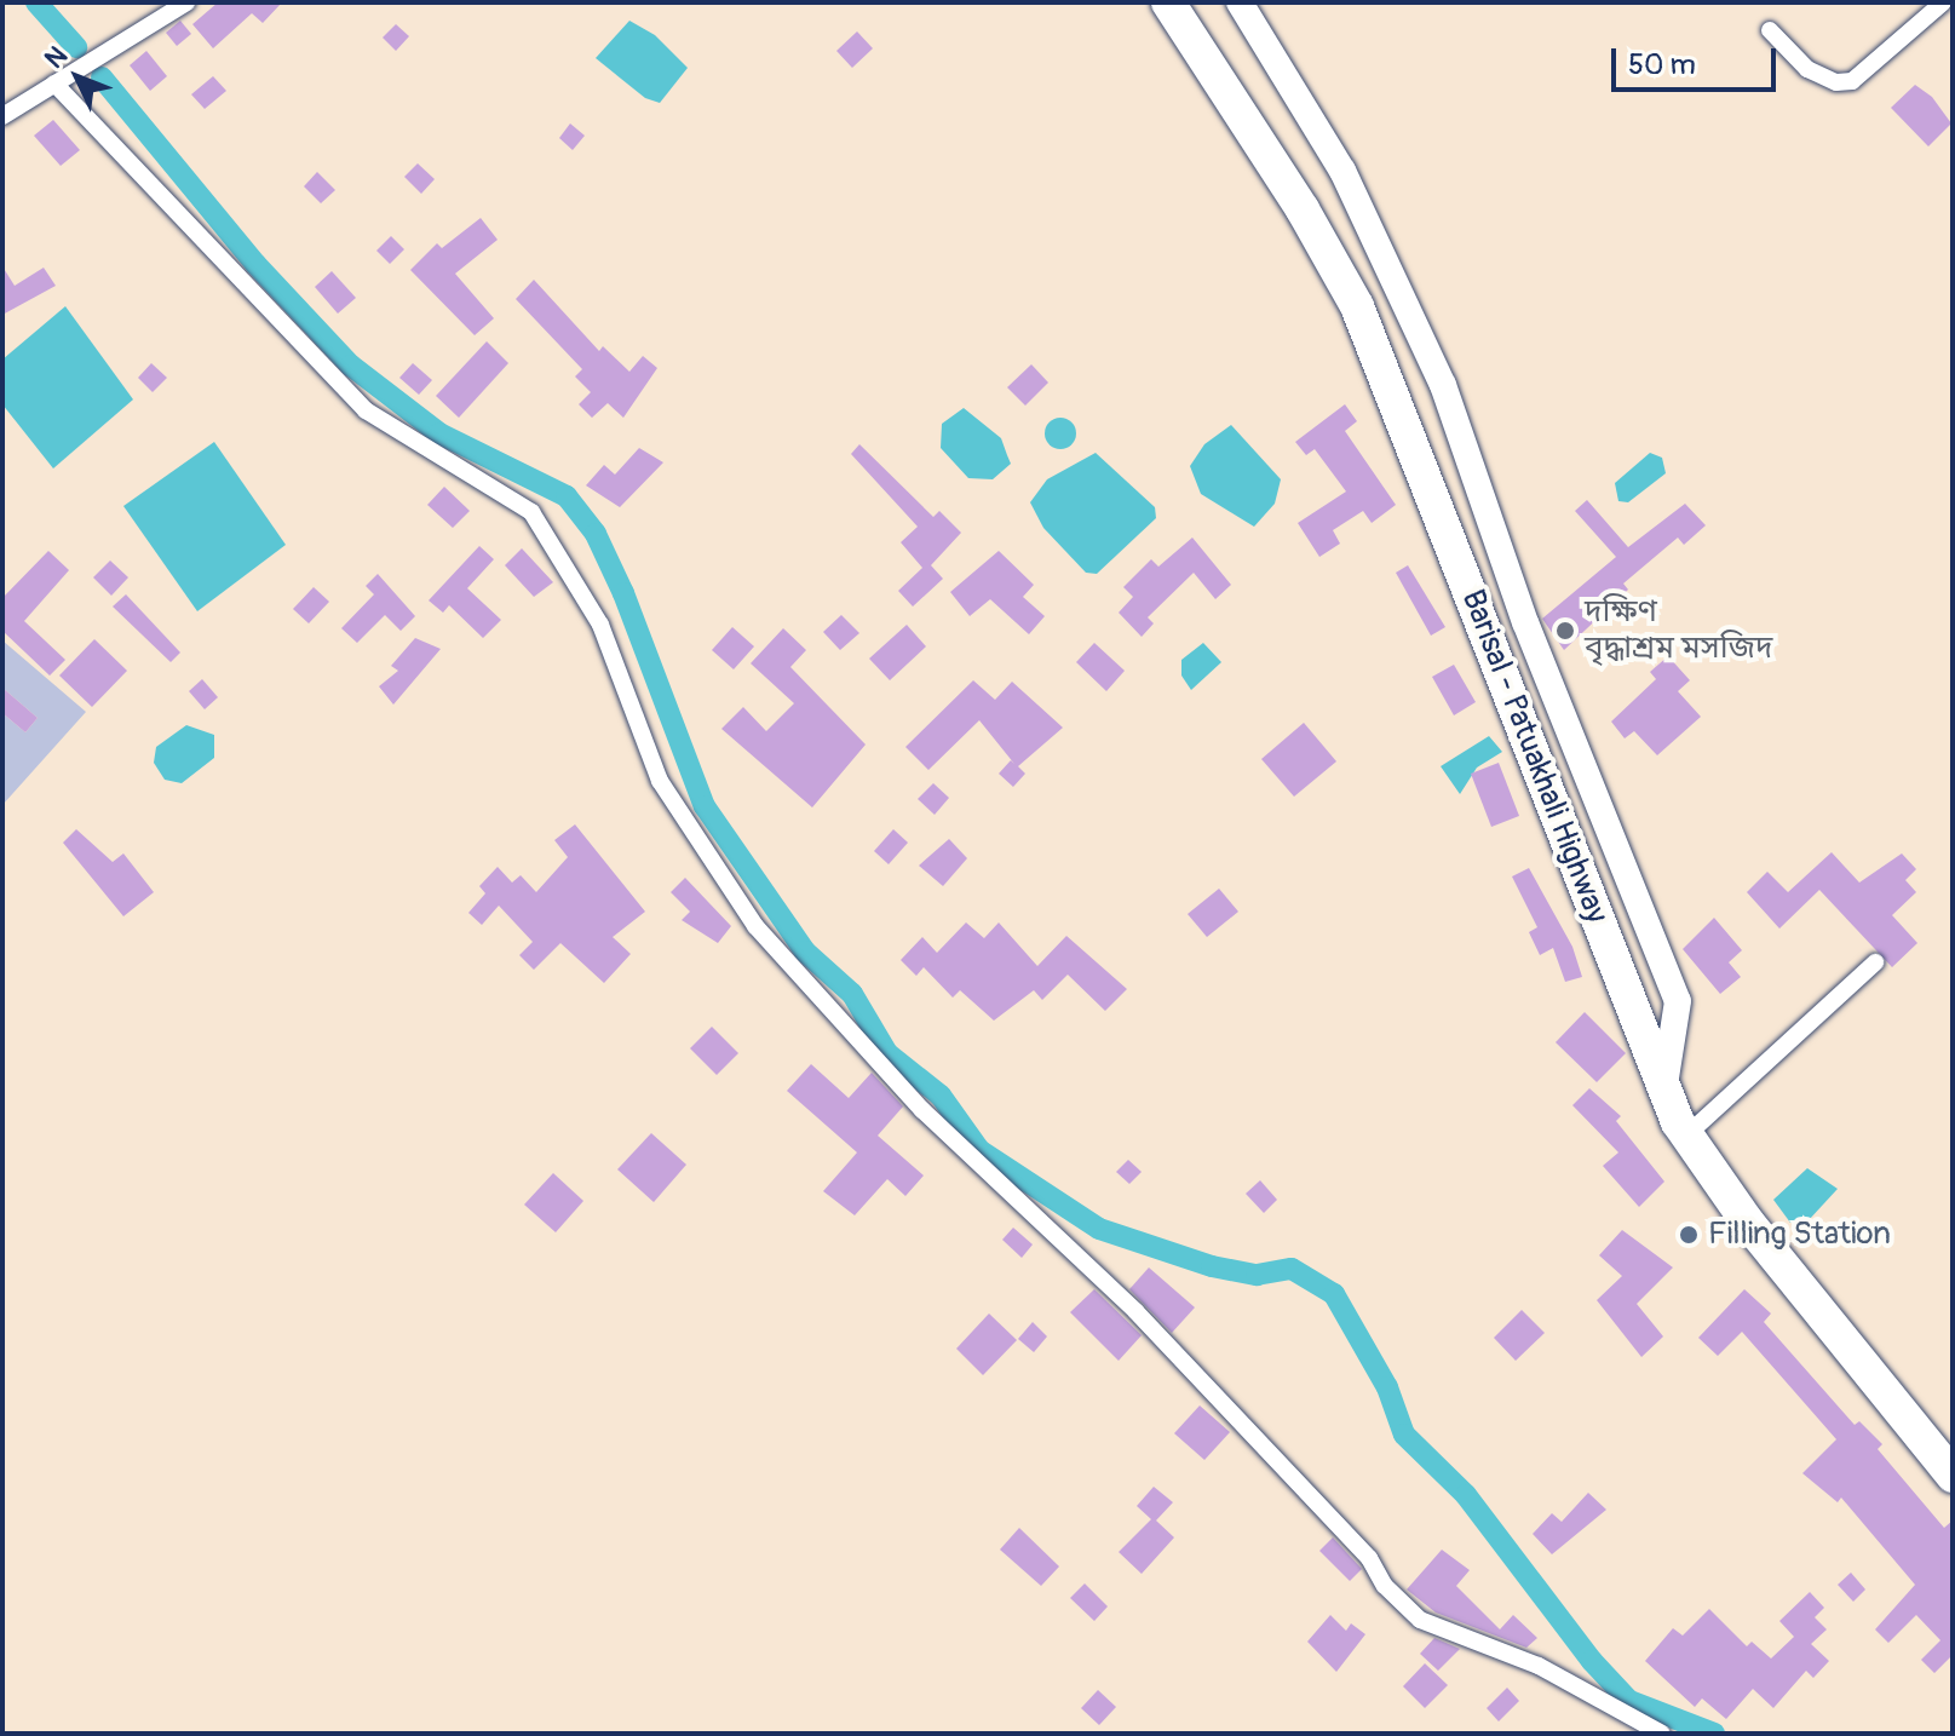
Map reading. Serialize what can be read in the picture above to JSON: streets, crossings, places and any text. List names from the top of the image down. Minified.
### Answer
{"streets":{"highway":["Barisal - Patuakhali Highway"]},"places":["দক্ষিণ বৃদ্ধাশ্রম মসজিদ","Filling Station"],"scale_bar":"50 m","north":"top left"}
